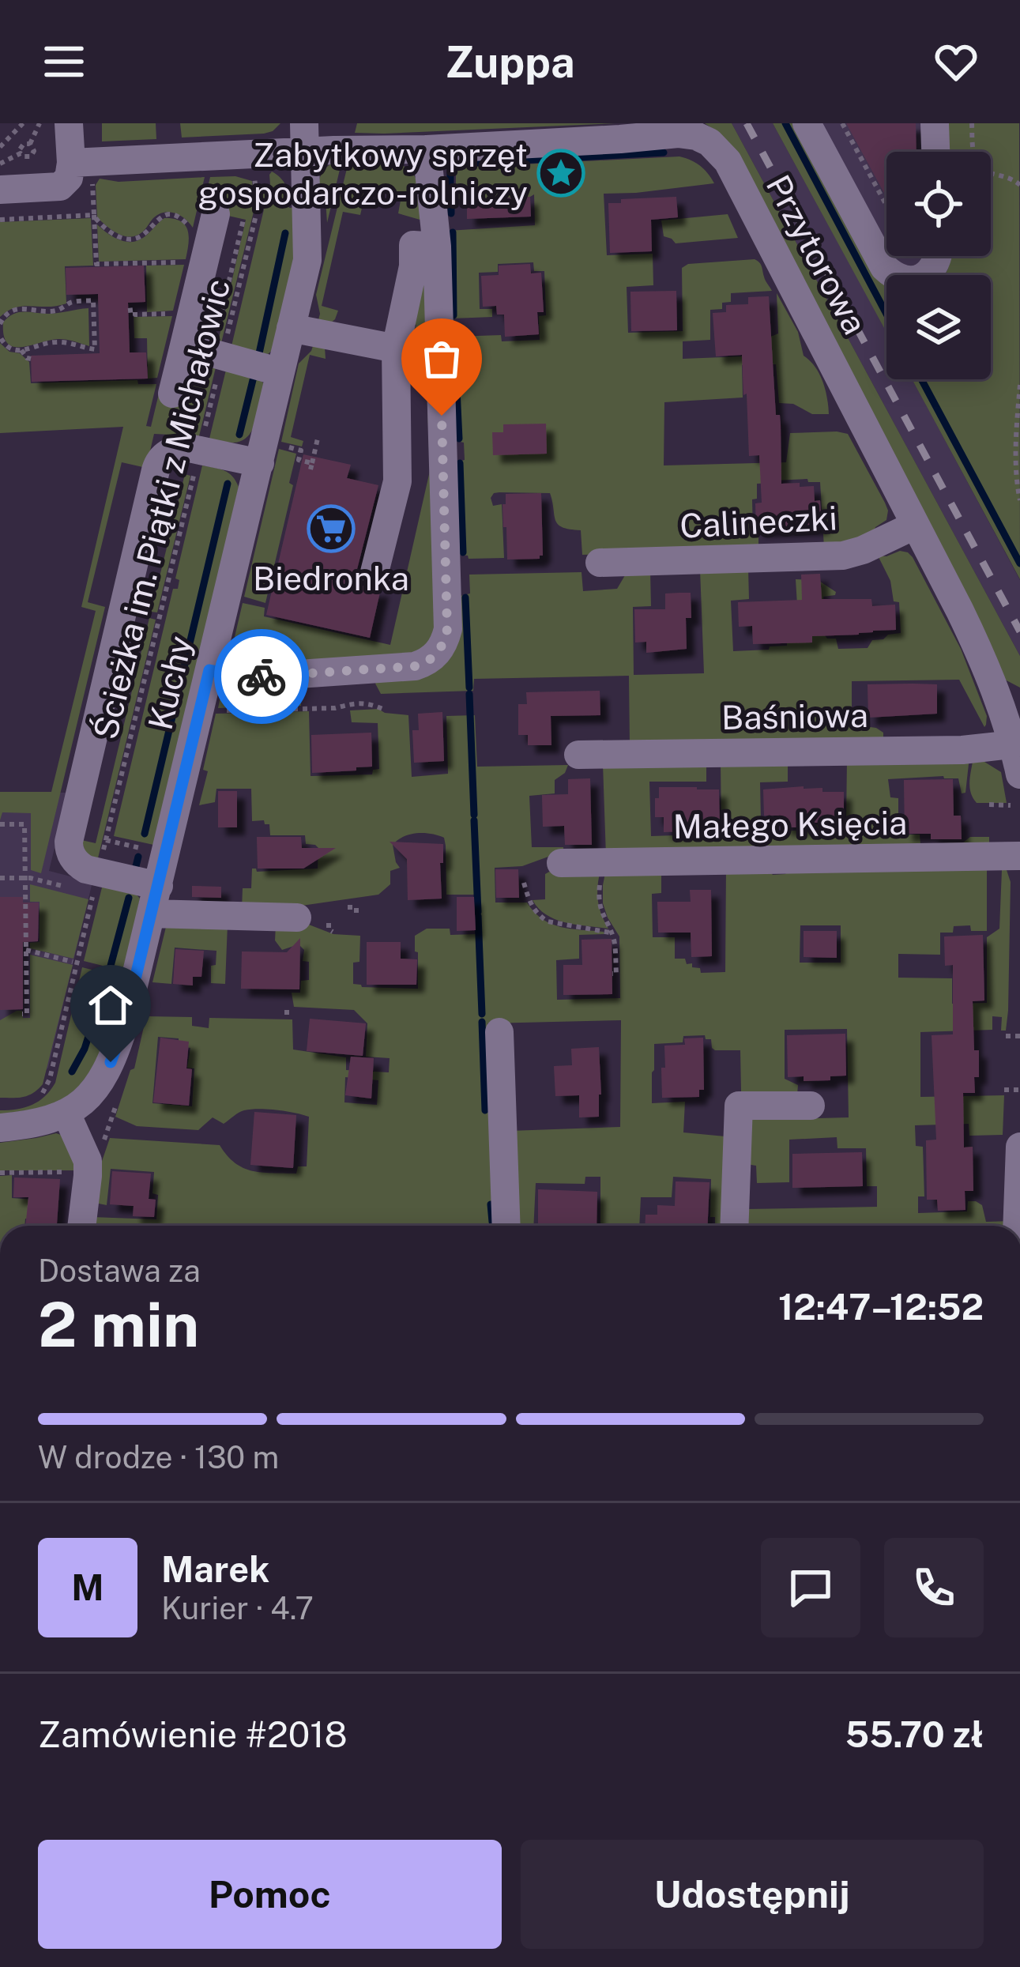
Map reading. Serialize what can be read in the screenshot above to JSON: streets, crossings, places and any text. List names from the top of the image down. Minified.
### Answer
{"streets":{"street":["Przytorowa","Calineczki","Kuchy","Baśniowa","Małego Księcia"],"path":["Ścieżka im. Piątki z Michałowic"]},"crossings":[["Przytorowa","Calineczki"],["Przytorowa","Kuchy"],["Przytorowa","Baśniowa"]],"places":{"place":["Zabytkowy sprzęt gospodarczo-rolniczy"],"supermarket":["Biedronka"]},"page":{"header":"Zuppa","heading":["2 min","Dostawa za","12:47–12:52"],"panel":["Marek","Kurier · 4.7","Zamówienie #2018","55.70 zł"],"bar":"W drodze · 130 m","round":"M","buttons":["Pomoc","Udostępnij"]}}
